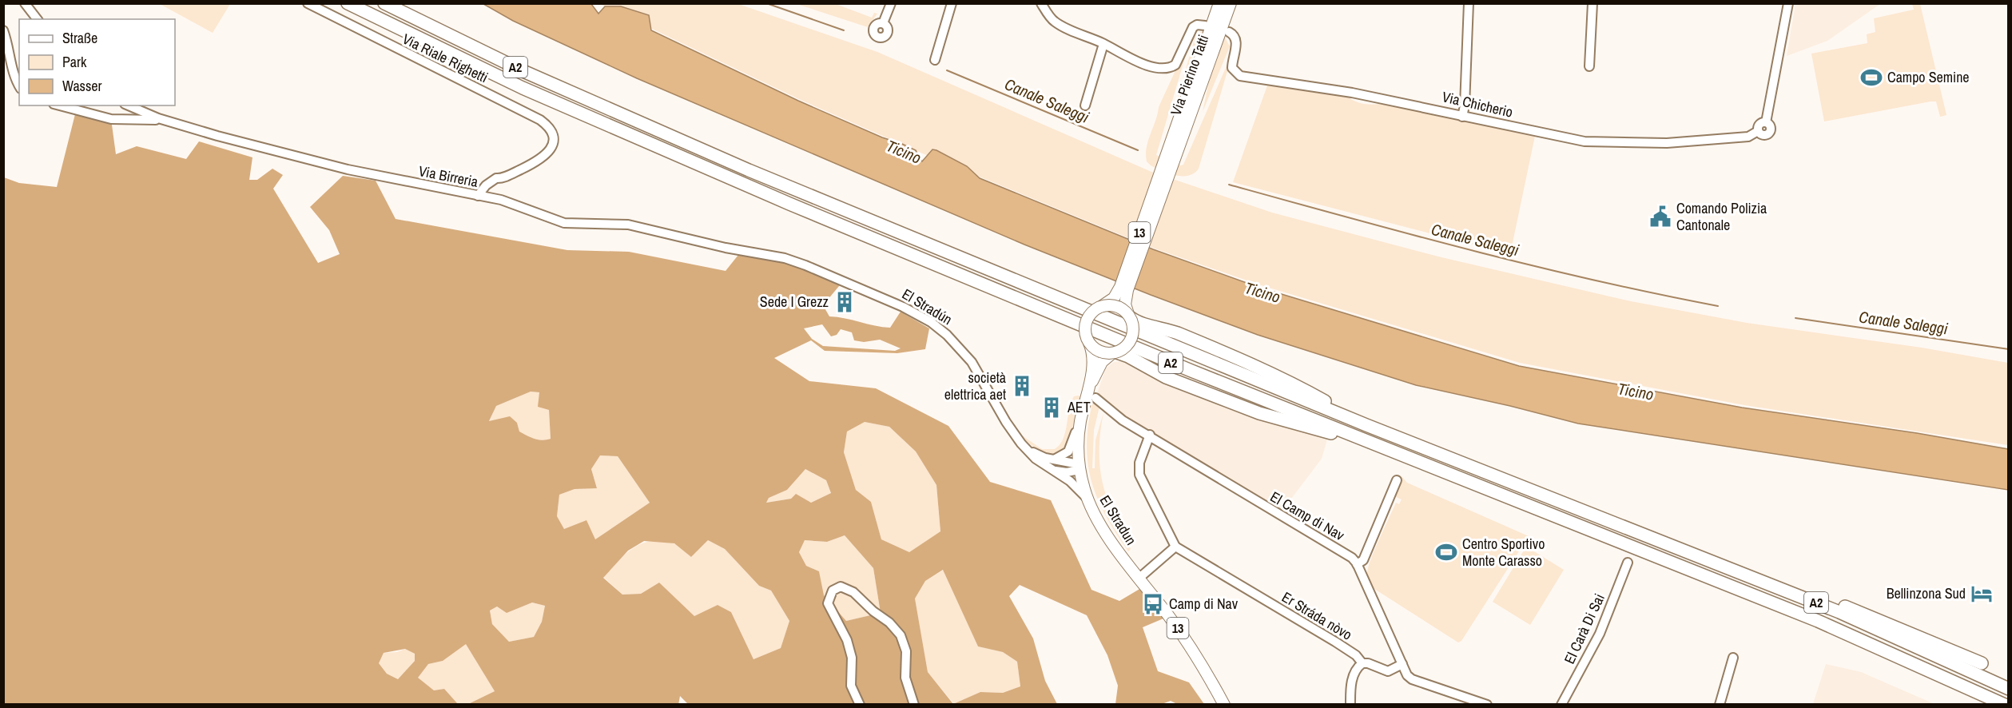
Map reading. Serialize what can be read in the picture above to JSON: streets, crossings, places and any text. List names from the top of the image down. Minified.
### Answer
{"streets":{"highway":["A2"],"main road":["Via Pierino Tatti","13","El Stradun"],"street":["Via Riale Righetti","Via Chicherio","Via Birreria","El Stradún","El Camp di Nav","Er Stráda nòvo","El Carà Di Sai"]},"crossings":[["Via Riale Righetti","Via Birreria"],["Via Pierino Tatti","13"],["Via Birreria","El Stradún"],["13","El Stradun"],["El Stradún","El Stradun"],["El Camp di Nav","Er Stráda nòvo"]],"water":["Canale Saleggi","Ticino"],"places":{"sports":["Campo Semine","Centro Sportivo Monte Carasso"],"public building":["Comando Polizia Cantonale"],"building":["Sede I Grezz","società elettrica aet","AET"],"hotel":["Bellinzona Sud"],"bus stop":["Camp di Nav"]},"legend":["Straße","Park","Wasser"]}
